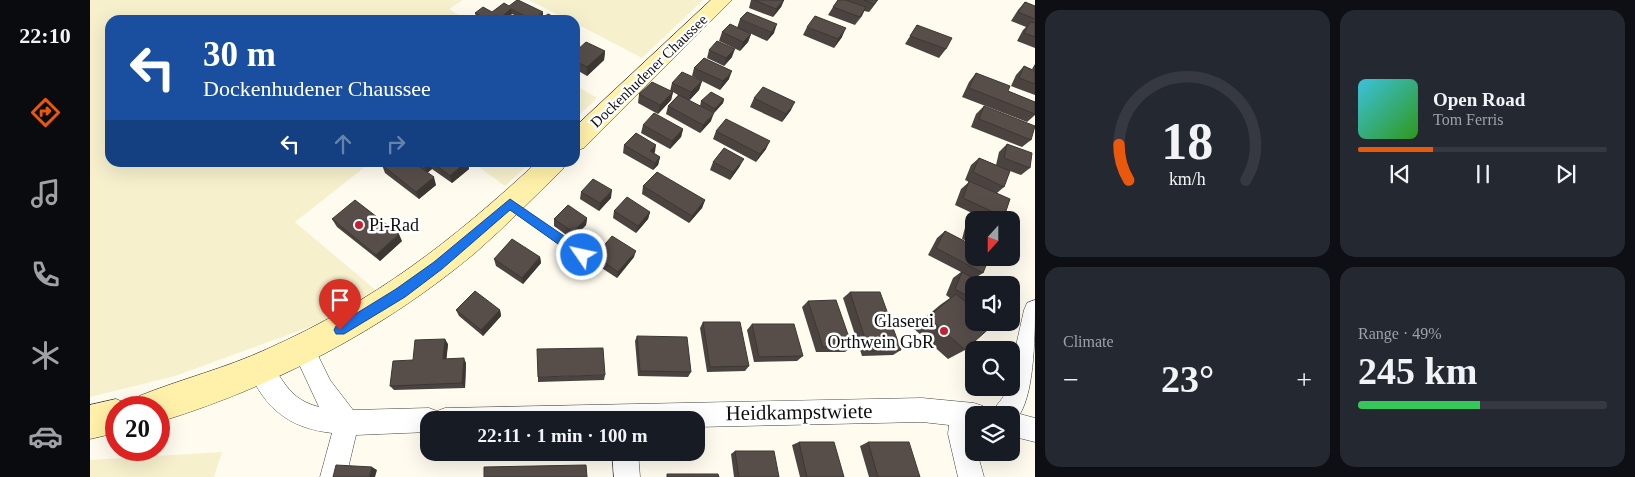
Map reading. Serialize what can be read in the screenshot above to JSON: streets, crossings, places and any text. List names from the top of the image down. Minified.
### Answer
{"streets":{"main road":["Dockenhudener Chaussee"],"street":["Heidkampstwiete"]},"places":["Pi-Rad","Glaserei Orthwein GbR"],"north":"bottom","page":{"tabs":"22:10","turn":["30 m","Dockenhudener Chaussee"],"song":["Open Road","Tom Ferris"],"tile":["Climate",["Range · 49%","245 km"]],"heat":["−","23°","+"],"limit":"20","trip":"22:11 · 1 min · 100 m","gauge":["18","km/h"]}}
